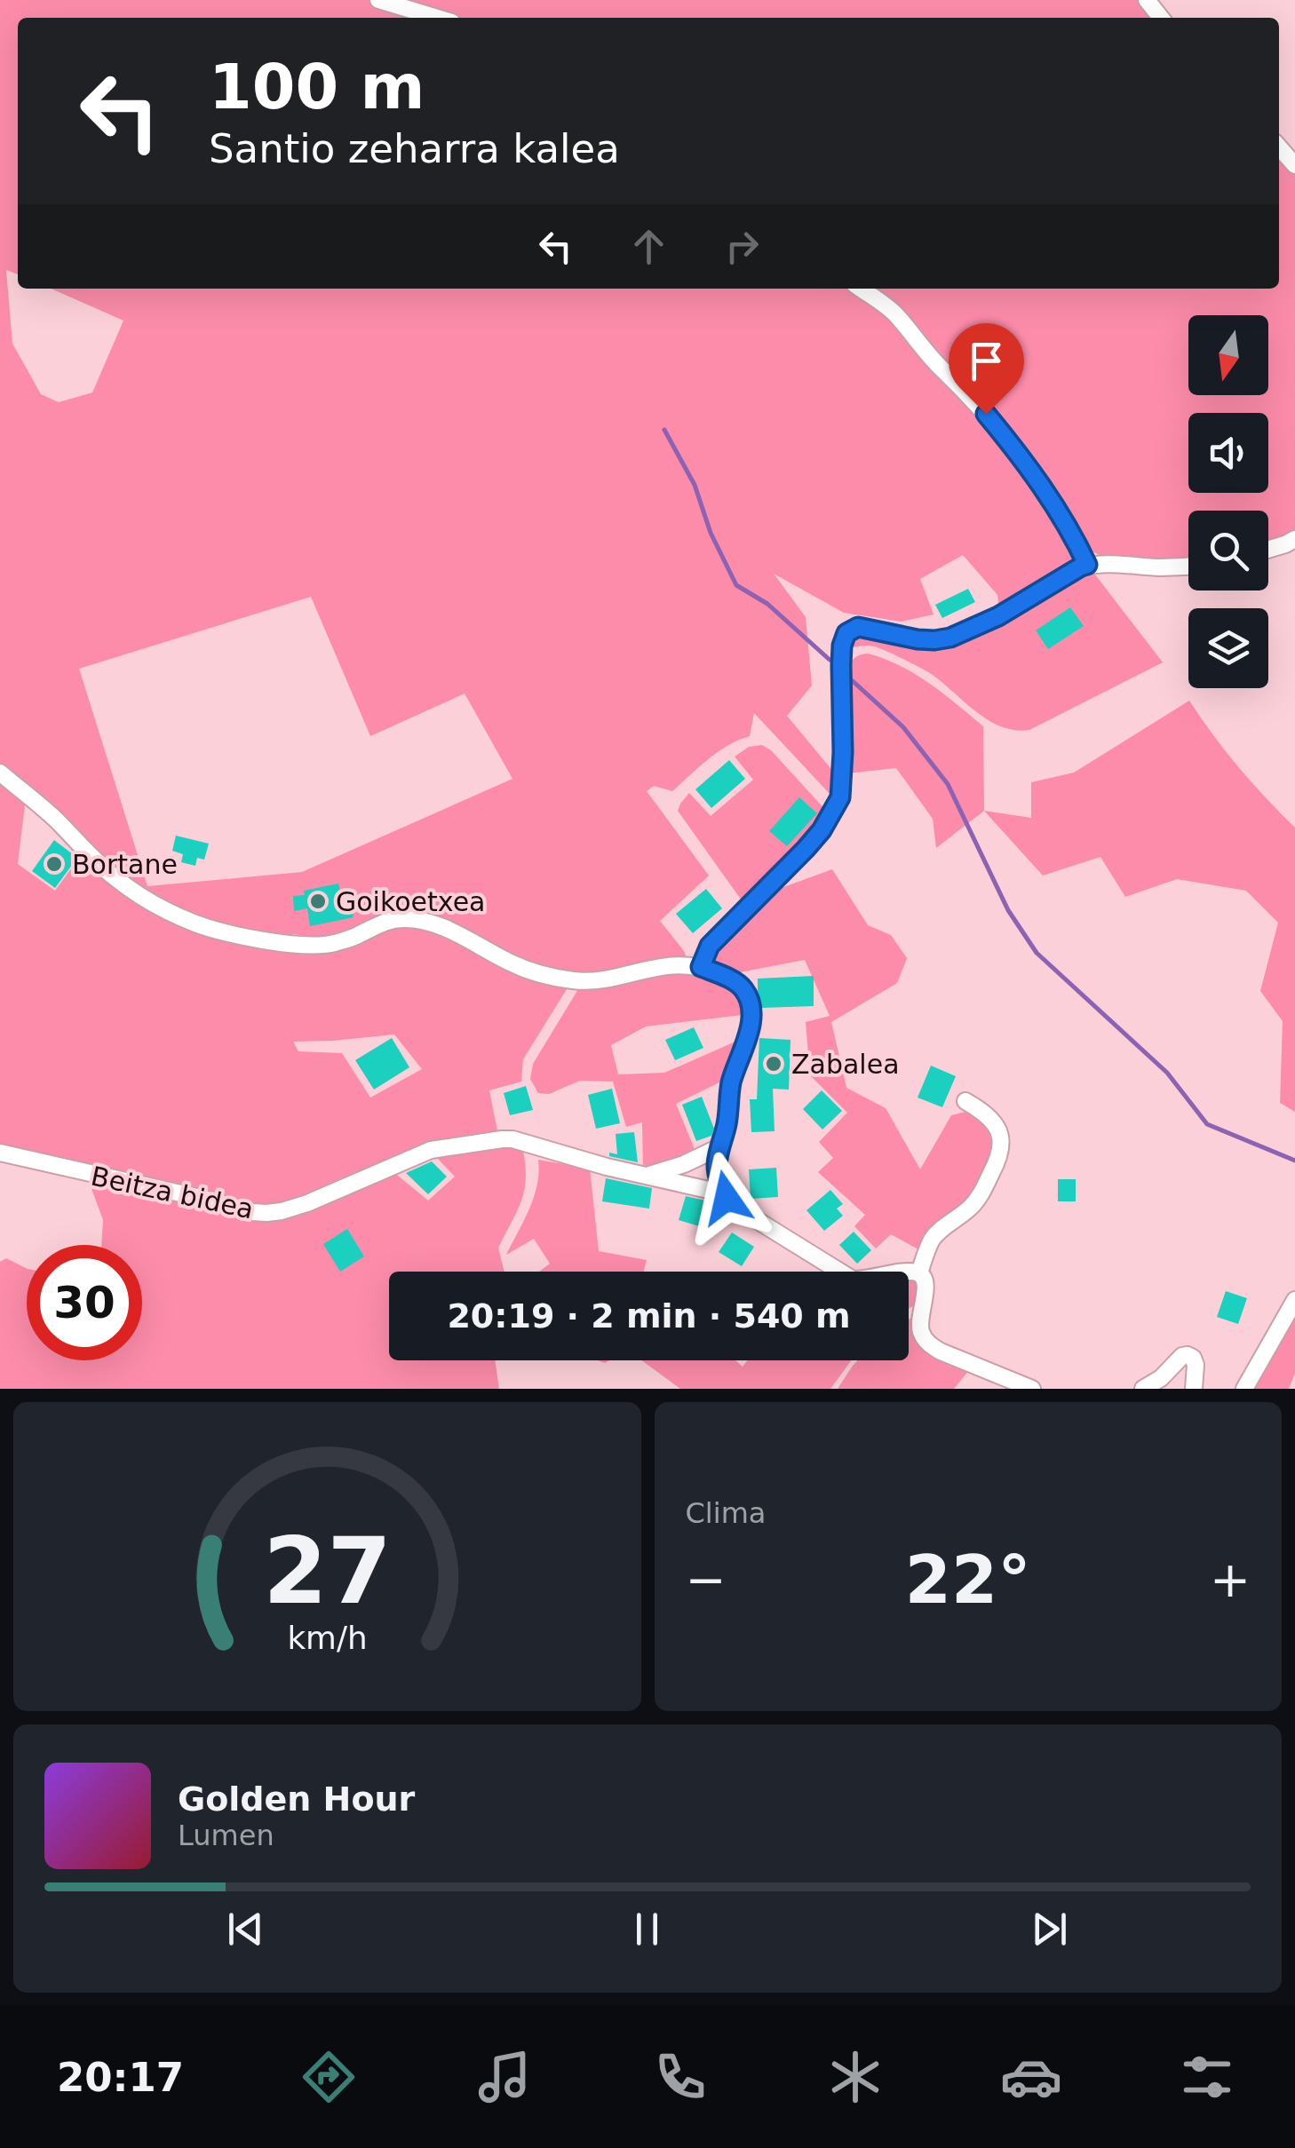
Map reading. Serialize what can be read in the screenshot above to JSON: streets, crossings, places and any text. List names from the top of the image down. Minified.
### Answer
{"streets":{"street":["Beitza bidea"]},"places":["Bortane","Goikoetxea","Zabalea"],"north":"bottom","page":{"turn":["100 m","Santio zeharra kalea"],"limit":"30","trip":"20:19 · 2 min · 540 m","tile":"Clima","heat":["−","22°","+"],"song":["Golden Hour","Lumen"],"tabs":"20:17","gauge":["27","km/h"]}}
